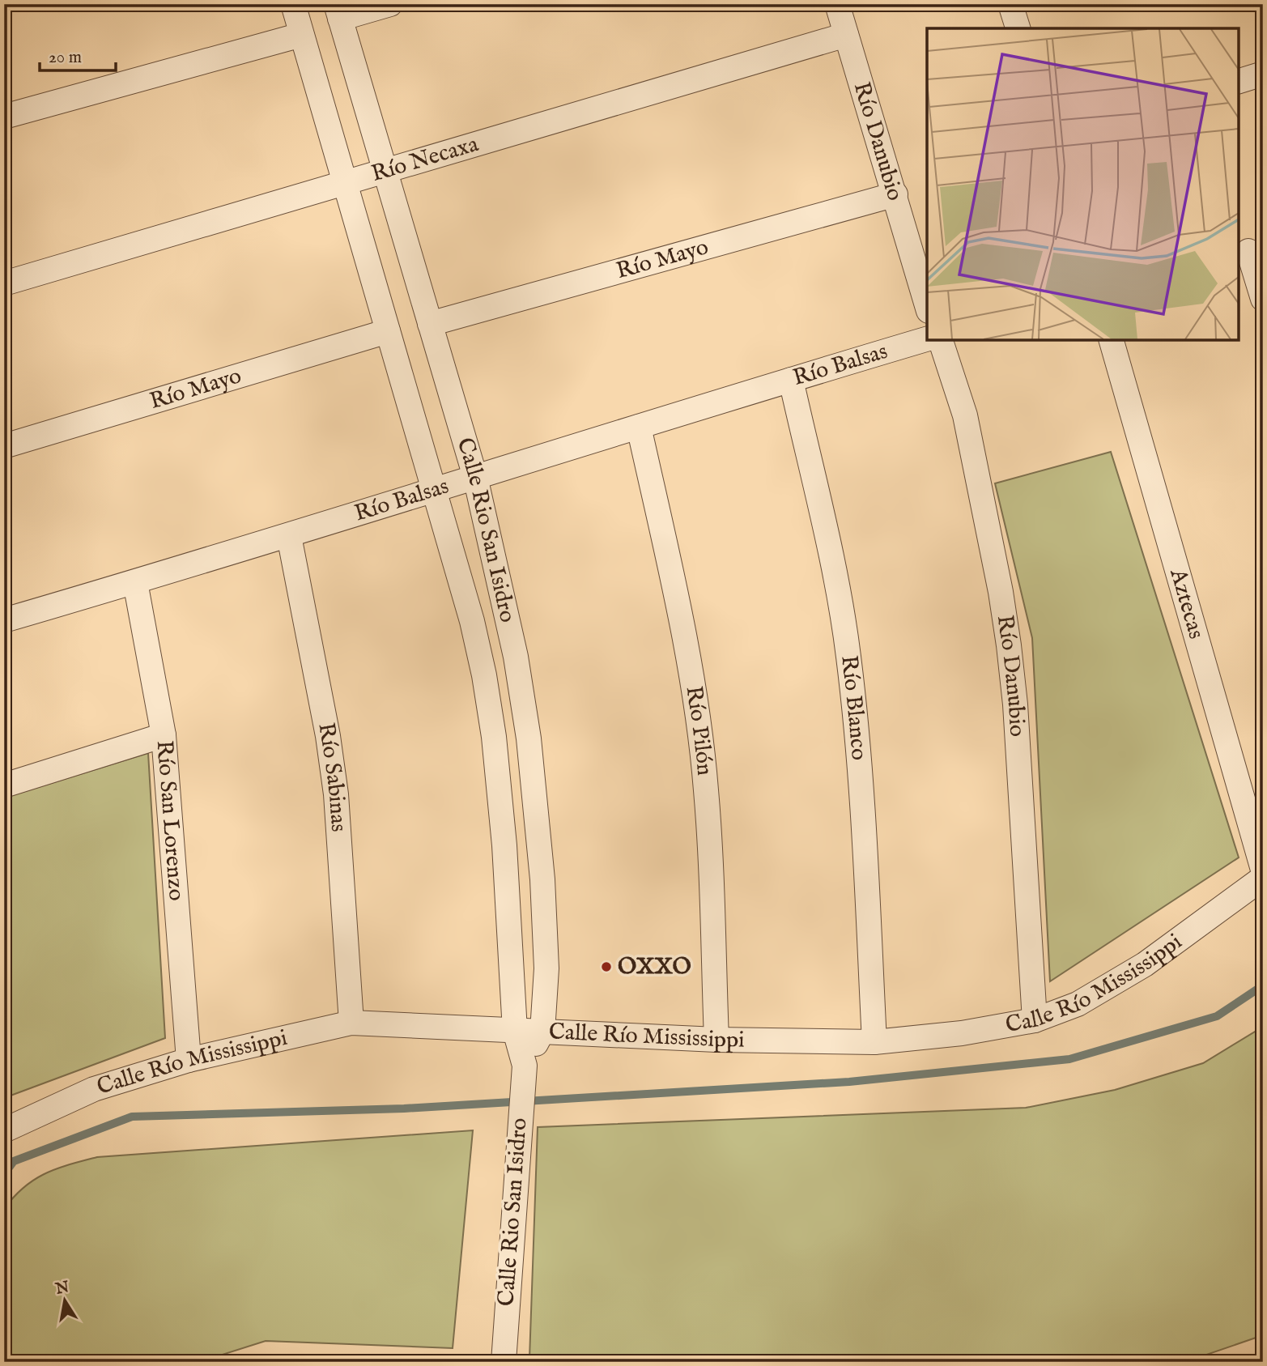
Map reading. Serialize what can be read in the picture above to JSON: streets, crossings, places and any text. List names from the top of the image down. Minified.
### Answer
{"streets":{"street":["Río Danubio","Río Necaxa","Río Mayo","Río Balsas","Calle Rio San Isidro","Aztecas","Río Blanco","Río Pilón","Río Sabinas","Río San Lorenzo","Calle Río Mississippi"]},"crossings":[["Río Danubio","Río Necaxa"],["Río Danubio","Río Mayo"],["Río Danubio","Calle Río Mississippi"],["Río Necaxa","Calle Rio San Isidro"],["Río Mayo","Calle Rio San Isidro"],["Río Balsas","Calle Rio San Isidro"],["Río Balsas","Río Blanco"],["Río Balsas","Río Pilón"],["Río Balsas","Río Sabinas"],["Río Balsas","Río San Lorenzo"],["Calle Rio San Isidro","Calle Río Mississippi"],["Río Blanco","Calle Río Mississippi"],["Río Pilón","Calle Río Mississippi"],["Río Sabinas","Calle Río Mississippi"],["Río San Lorenzo","Calle Río Mississippi"]],"places":["OXXO"],"scale_bar":"20 m","north":"top"}
